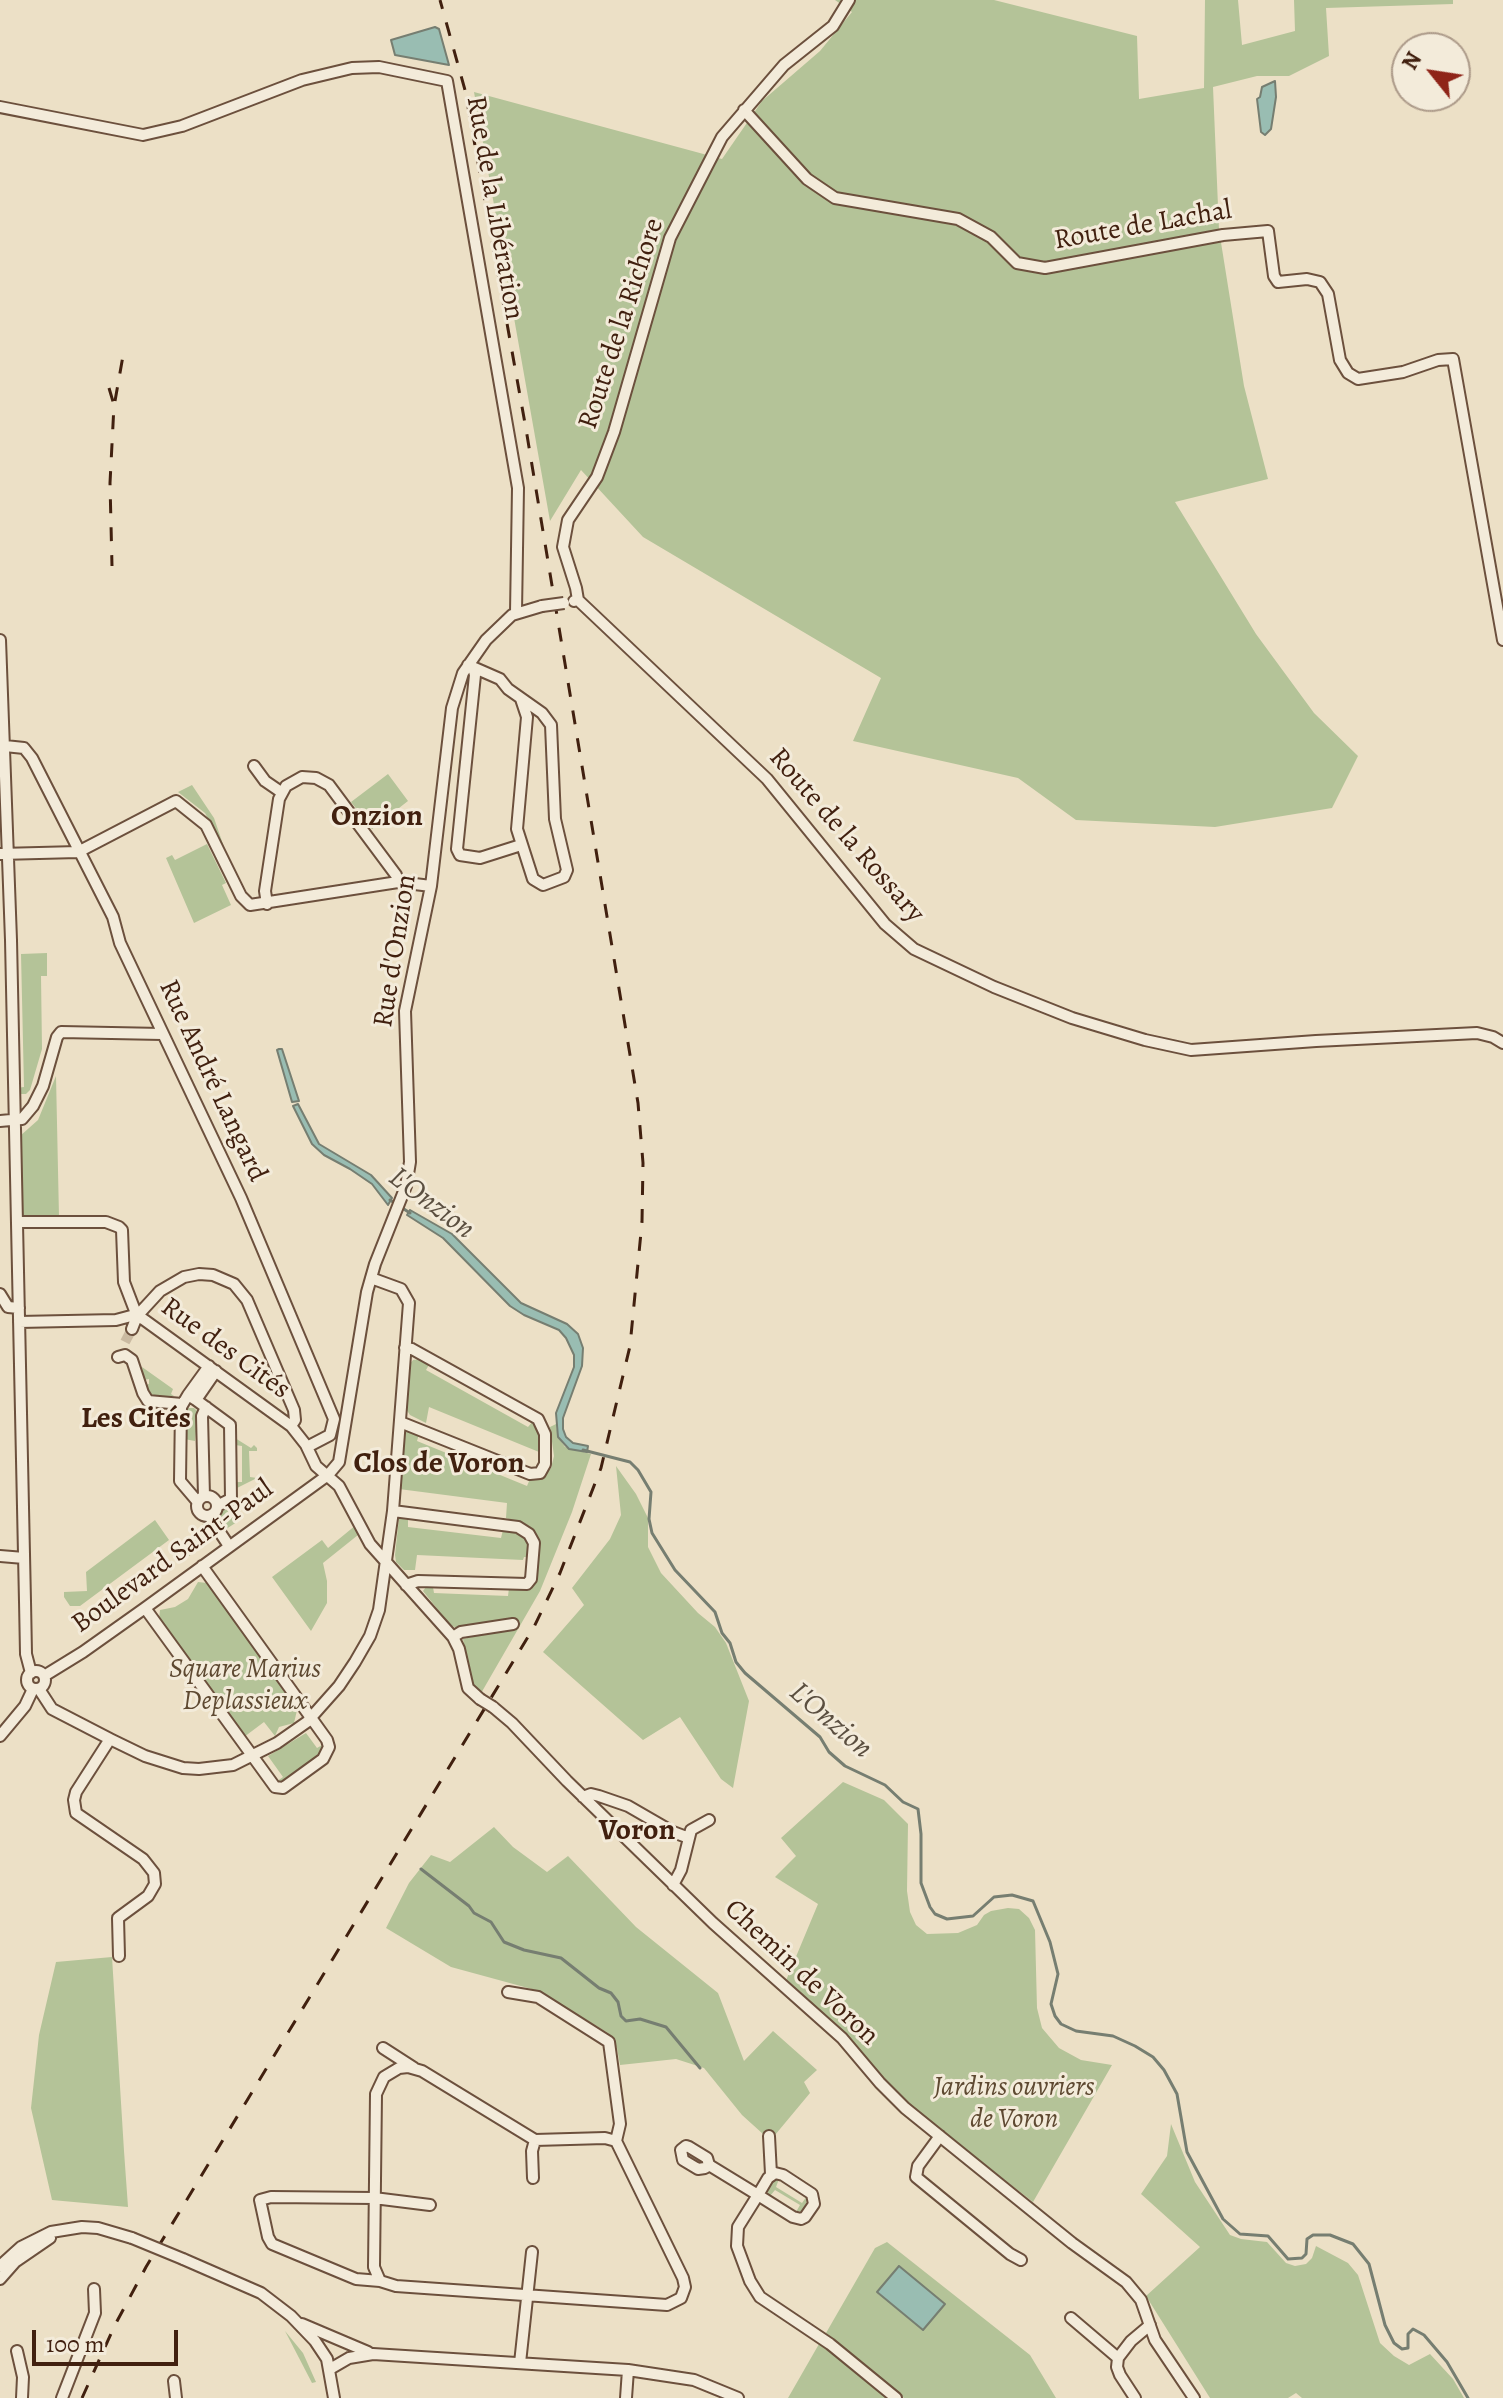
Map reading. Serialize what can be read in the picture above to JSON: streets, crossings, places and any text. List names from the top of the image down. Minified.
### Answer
{"streets":{"street":["Rue de la Libération","Route de Lachal","Route de la Richore","Route de la Rossary","Rue d'Onzion","Rue André Langard","Rue des Cités","Boulevard Saint-Paul","Chemin de Voron"]},"crossings":[["Rue de la Libération","Rue d'Onzion"],["Route de Lachal","Route de la Richore"],["Route de la Richore","Route de la Rossary"],["Rue d'Onzion","Rue des Cités"],["Rue d'Onzion","Boulevard Saint-Paul"],["Rue André Langard","Rue des Cités"],["Rue des Cités","Boulevard Saint-Paul"],["Rue des Cités","Chemin de Voron"]],"districts":["Onzion","Les Cités","Clos de Voron","Voron"],"water":["L'Onzion"],"parks":["Square Marius Deplassieux","Jardins ouvriers de Voron"],"scale_bar":"100 m","north":"top left"}
